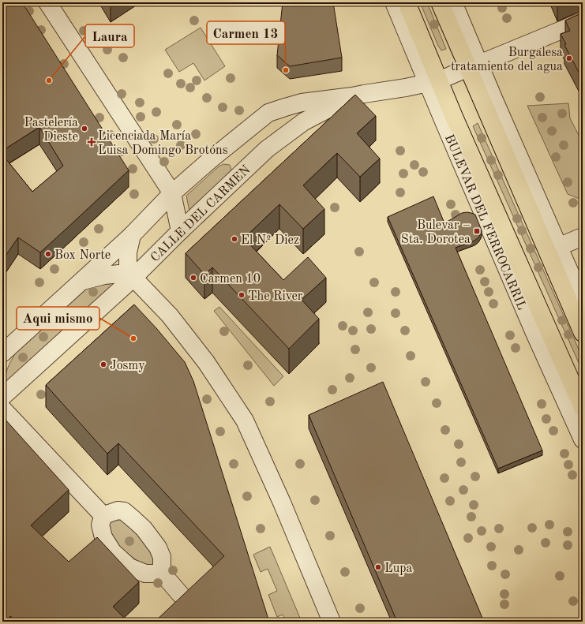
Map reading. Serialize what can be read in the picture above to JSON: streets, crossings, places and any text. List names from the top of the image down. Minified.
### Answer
{"streets":{"main road":["BULEVAR DEL FERROCARRIL"],"street":["CALLE DEL CARMEN"]},"crossings":[["CALLE DEL CARMEN","BULEVAR DEL FERROCARRIL"]],"places":{"other":["Burgalesa tratamiento del agua","Carmen 13","Laura","Pastelería Dieste","El Nº Diez","Box Norte","Carmen 10","The River","Aqui mismo","Josmy","Lupa"],"health":["Licenciada María Luisa Domingo Brotóns"],"transit":["Bulevar – Sta. Dorotea"]}}
